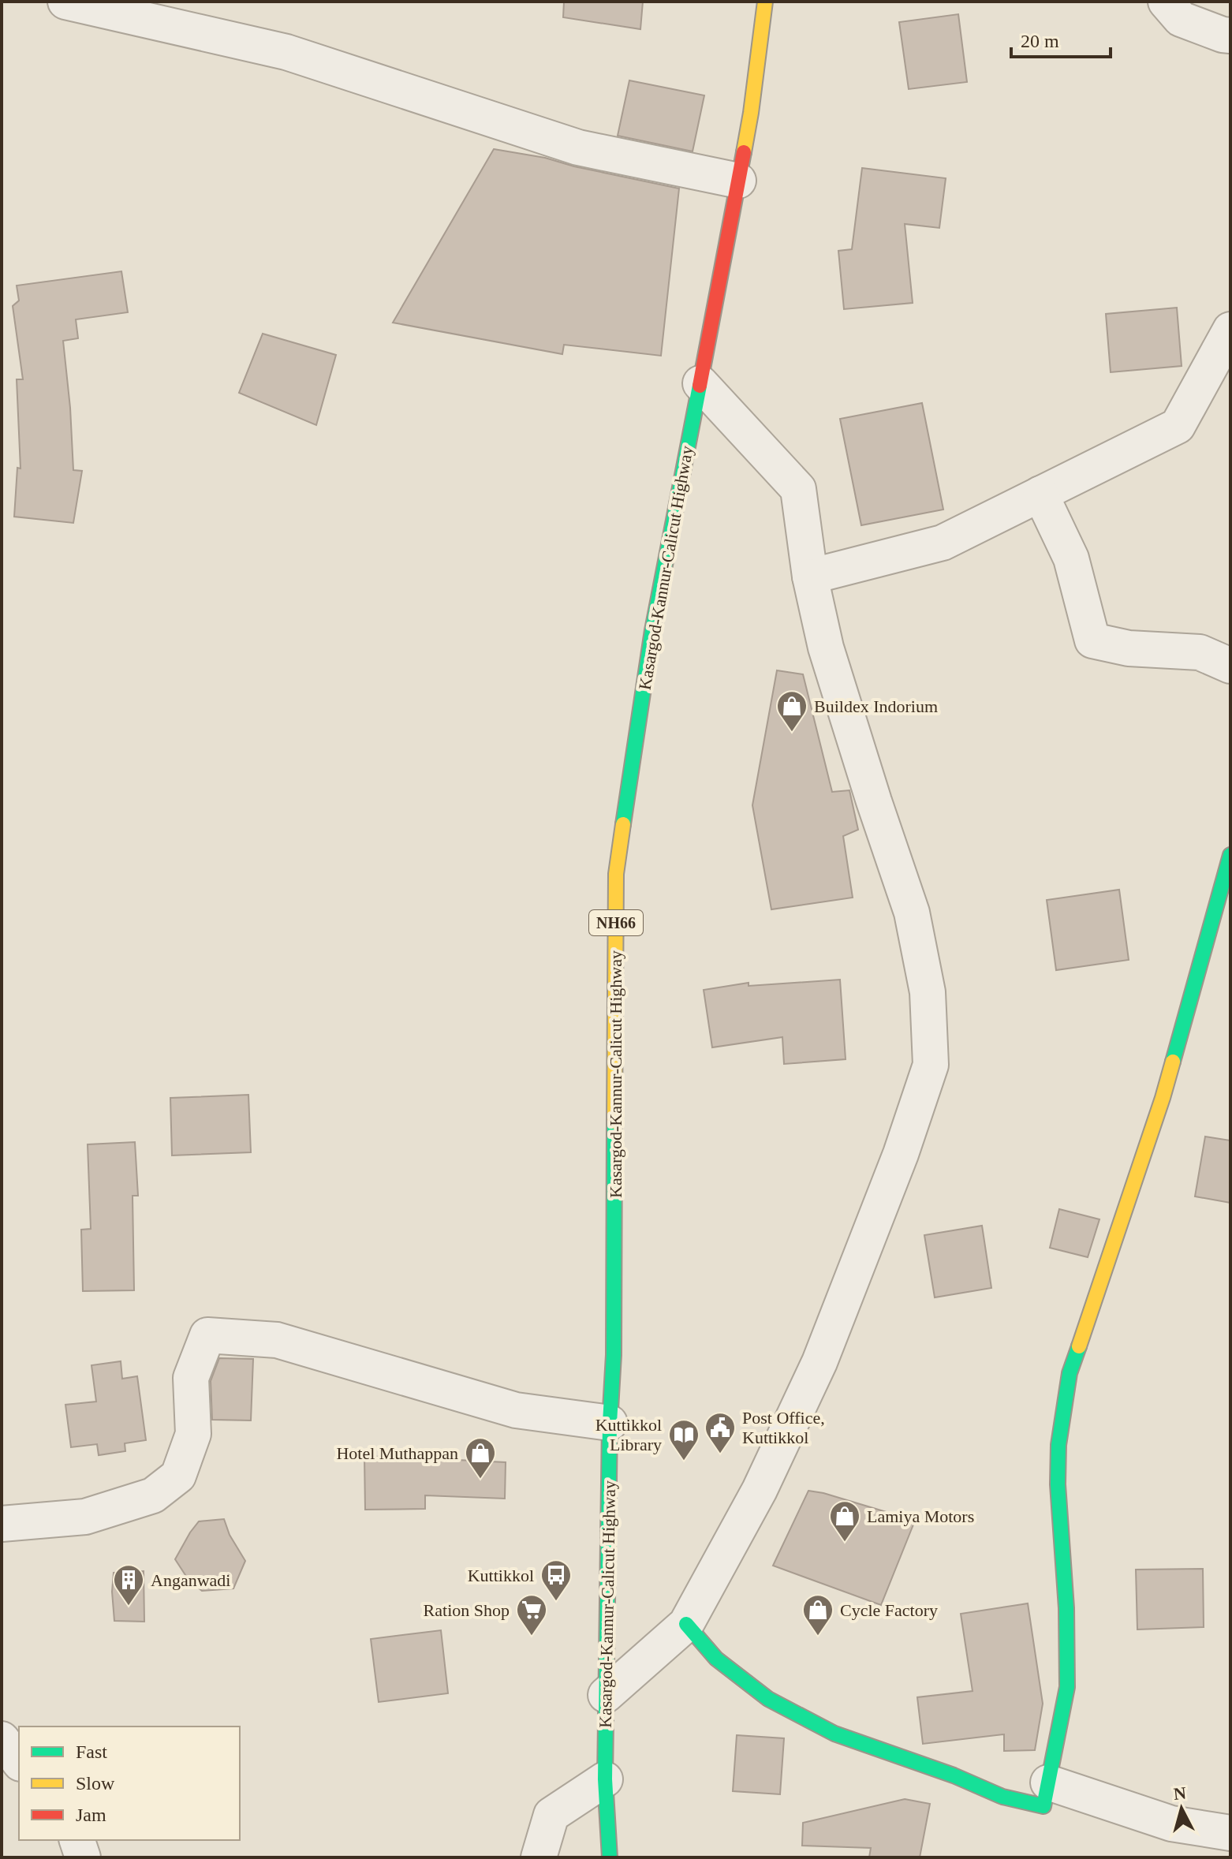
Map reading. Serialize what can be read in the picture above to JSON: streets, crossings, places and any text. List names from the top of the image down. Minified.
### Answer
{"streets":{"main road":["Kasargod-Kannur-Calicut Highway","NH66"]},"places":{"shop":["Buildex Indorium","Hotel Muthappan","Lamiya Motors","Cycle Factory"],"public building":["Post Office, Kuttikkol"],"library":["Kuttikkol Library"],"bus stop":["Kuttikkol"],"building":["Anganwadi"],"supermarket":["Ration Shop"]},"legend":["Fast","Slow","Jam"],"scale_bar":"20 m","north":"top"}
